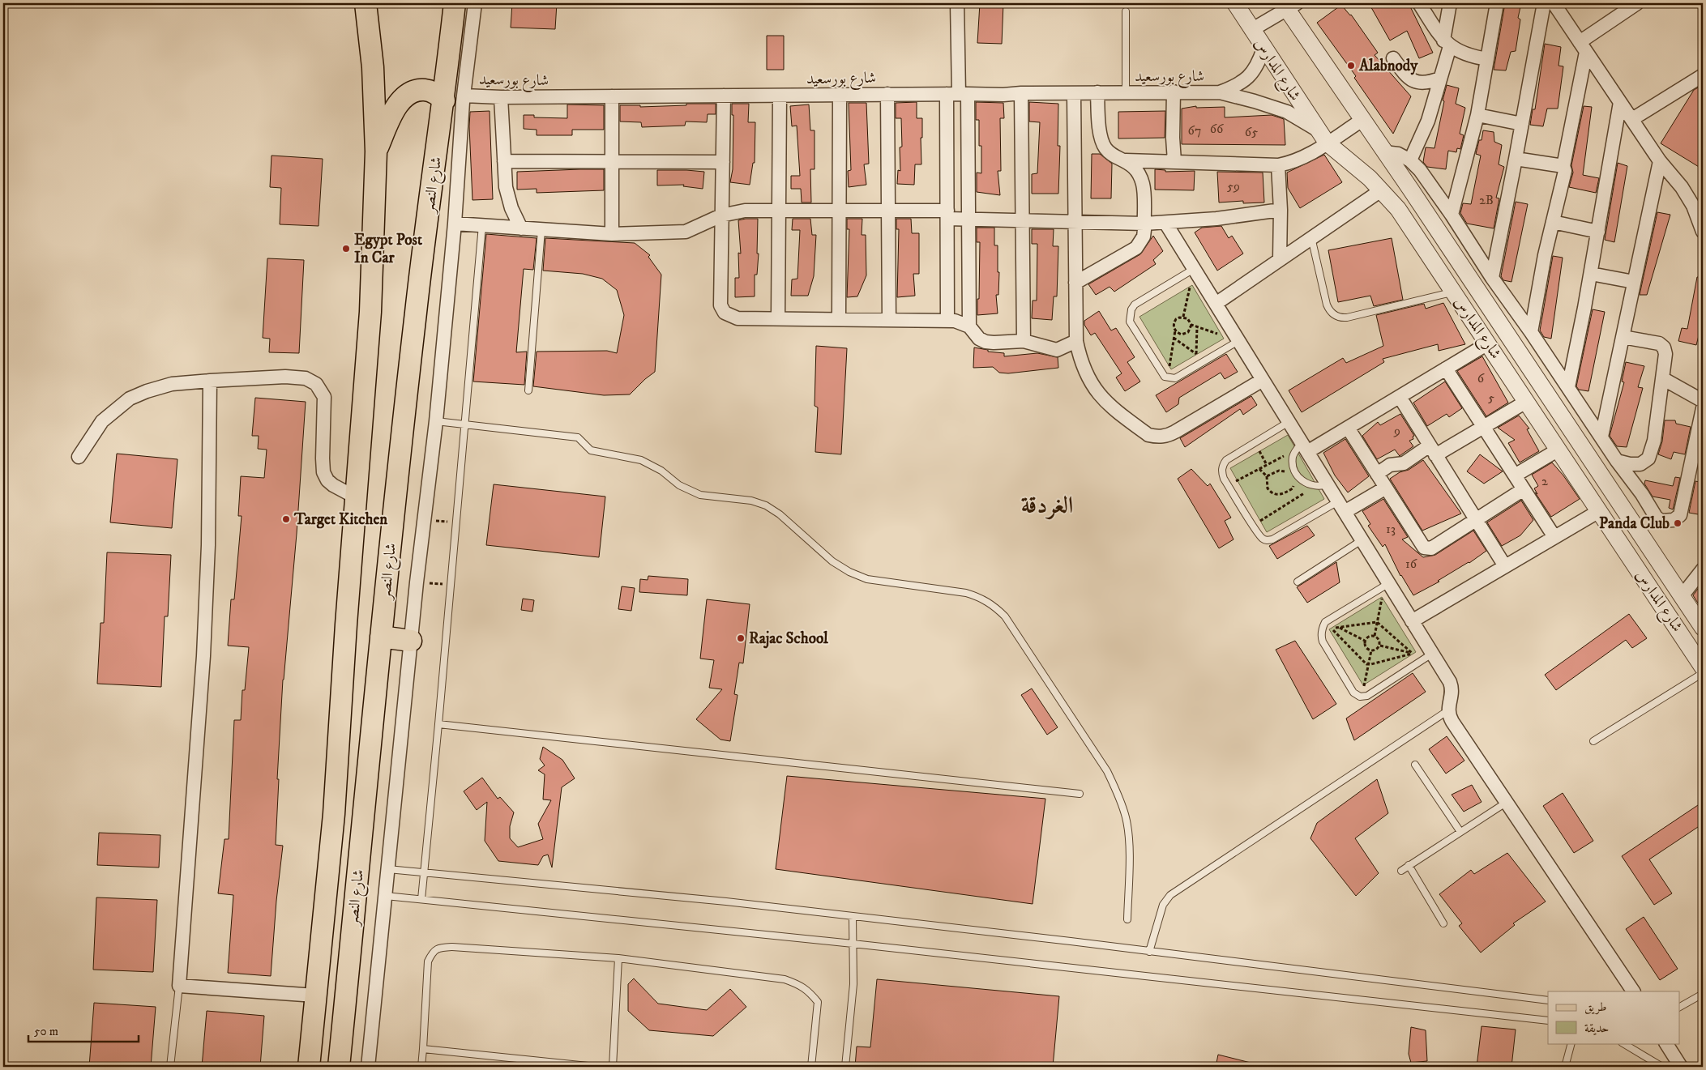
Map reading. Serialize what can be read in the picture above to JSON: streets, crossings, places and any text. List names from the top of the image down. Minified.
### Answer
{"streets":{"main road":["شارع النصر"],"street":["شارع المدارس","شارع بورسعيد"]},"crossings":[["شارع المدارس","شارع بورسعيد"],["شارع بورسعيد","شارع النصر"]],"districts":["الغردقة"],"places":["Alabnody","Egypt Post In Car","Target Kitchen","Panda Club","Rajac School"],"house_numbers":["66","67","65","59","2B","6","5","9","2","13","16"],"legend":["طريق","حديقة"],"scale_bar":"50 m"}
